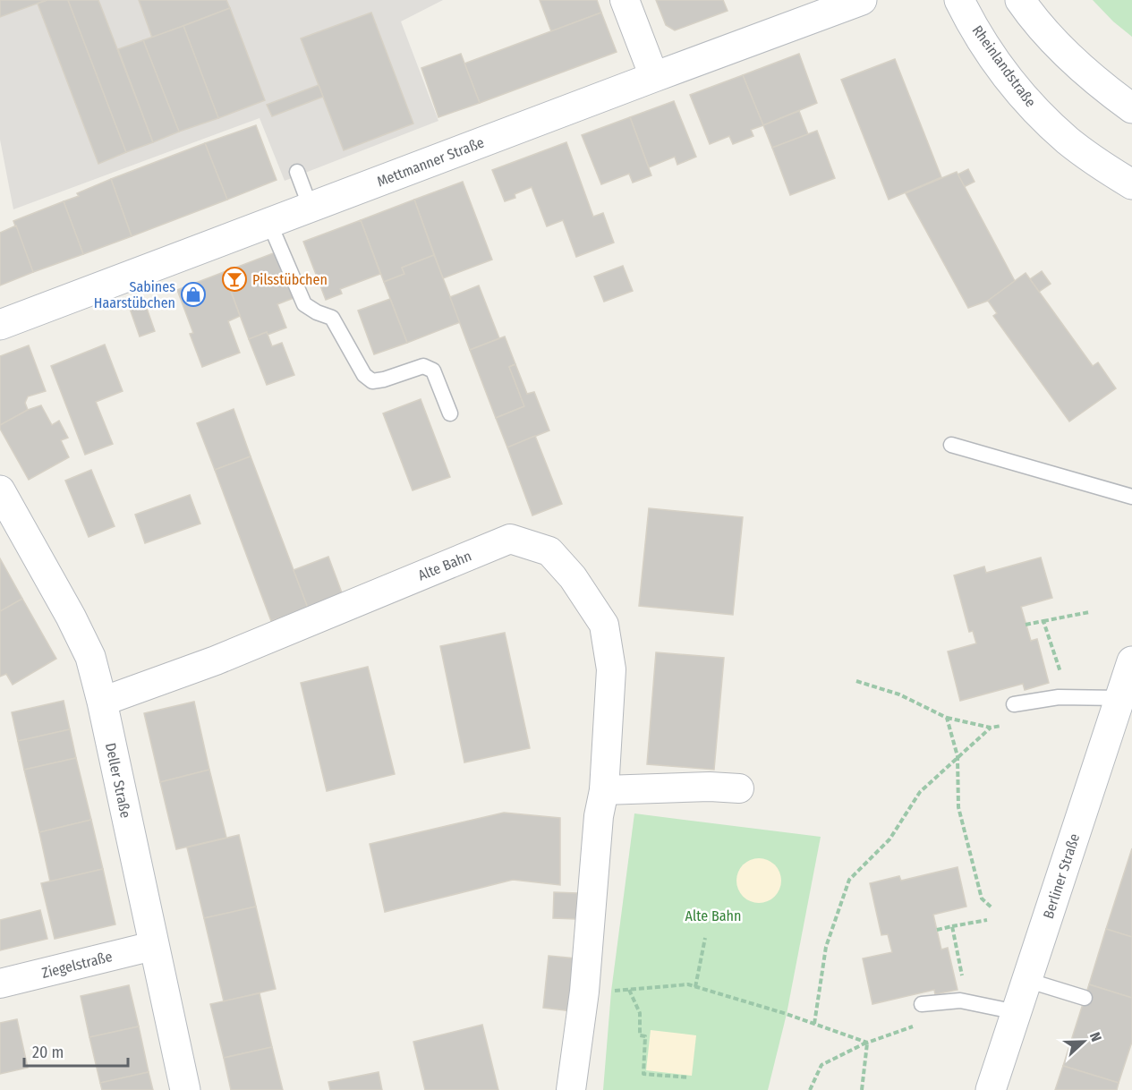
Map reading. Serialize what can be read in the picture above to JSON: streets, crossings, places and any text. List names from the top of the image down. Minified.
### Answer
{"streets":{"street":["Rheinlandstraße","Mettmanner Straße","Alte Bahn","Deller Straße","Berliner Straße","Ziegelstraße"]},"crossings":[["Alte Bahn","Deller Straße"],["Deller Straße","Ziegelstraße"]],"parks":["Alte Bahn"],"places":{"bar":["Pilsstübchen"],"shop":["Sabines Haarstübchen"]},"scale_bar":"20 m","north":"right"}
